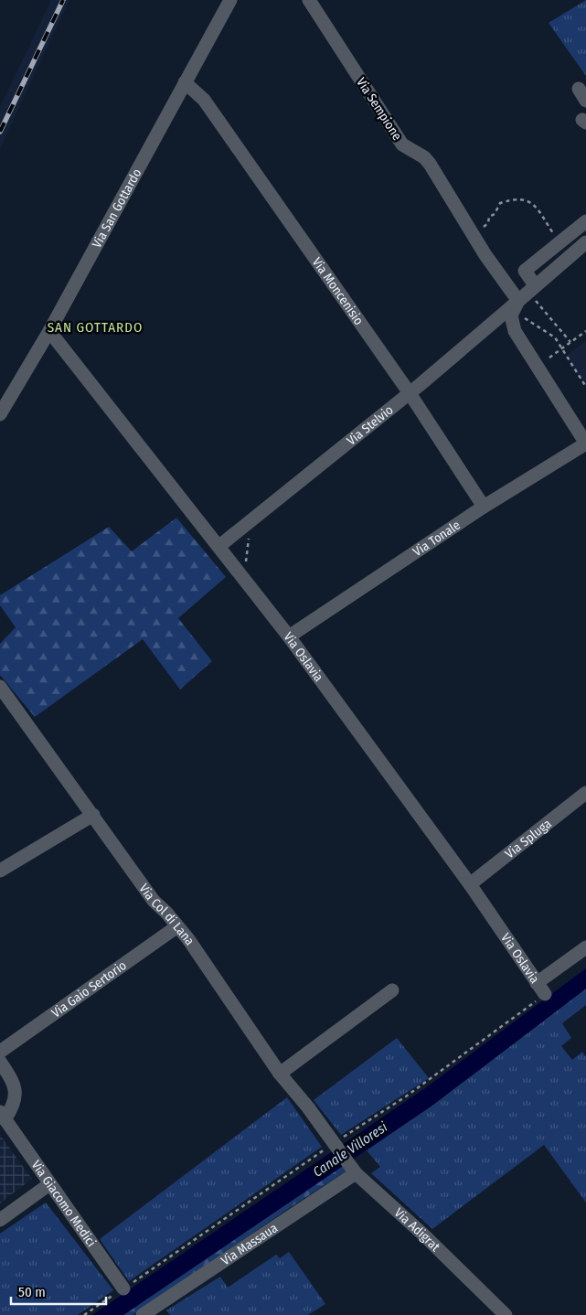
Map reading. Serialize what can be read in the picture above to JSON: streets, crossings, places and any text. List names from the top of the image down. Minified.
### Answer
{"streets":{"street":["Via Sempione","Via San Gottardo","Via Moncenisio","Via Stelvio","Via Tonale","Via Oslavia","Via Spluga","Via Col di Lana","Via Gaio Sertorio","Via Giacomo Medici","Via Adigrat","Via Massaua"]},"crossings":[["Via Sempione","Via Stelvio"],["Via San Gottardo","Via Moncenisio"],["Via San Gottardo","Via Oslavia"],["Via Moncenisio","Via Stelvio"],["Via Moncenisio","Via Tonale"],["Via Stelvio","Via Oslavia"],["Via Tonale","Via Oslavia"],["Via Oslavia","Via Spluga"],["Via Col di Lana","Via Gaio Sertorio"],["Via Col di Lana","Via Adigrat"],["Via Adigrat","Via Massaua"]],"districts":["SAN GOTTARDO"],"water":["Canale Villoresi"],"scale_bar":"50 m"}
